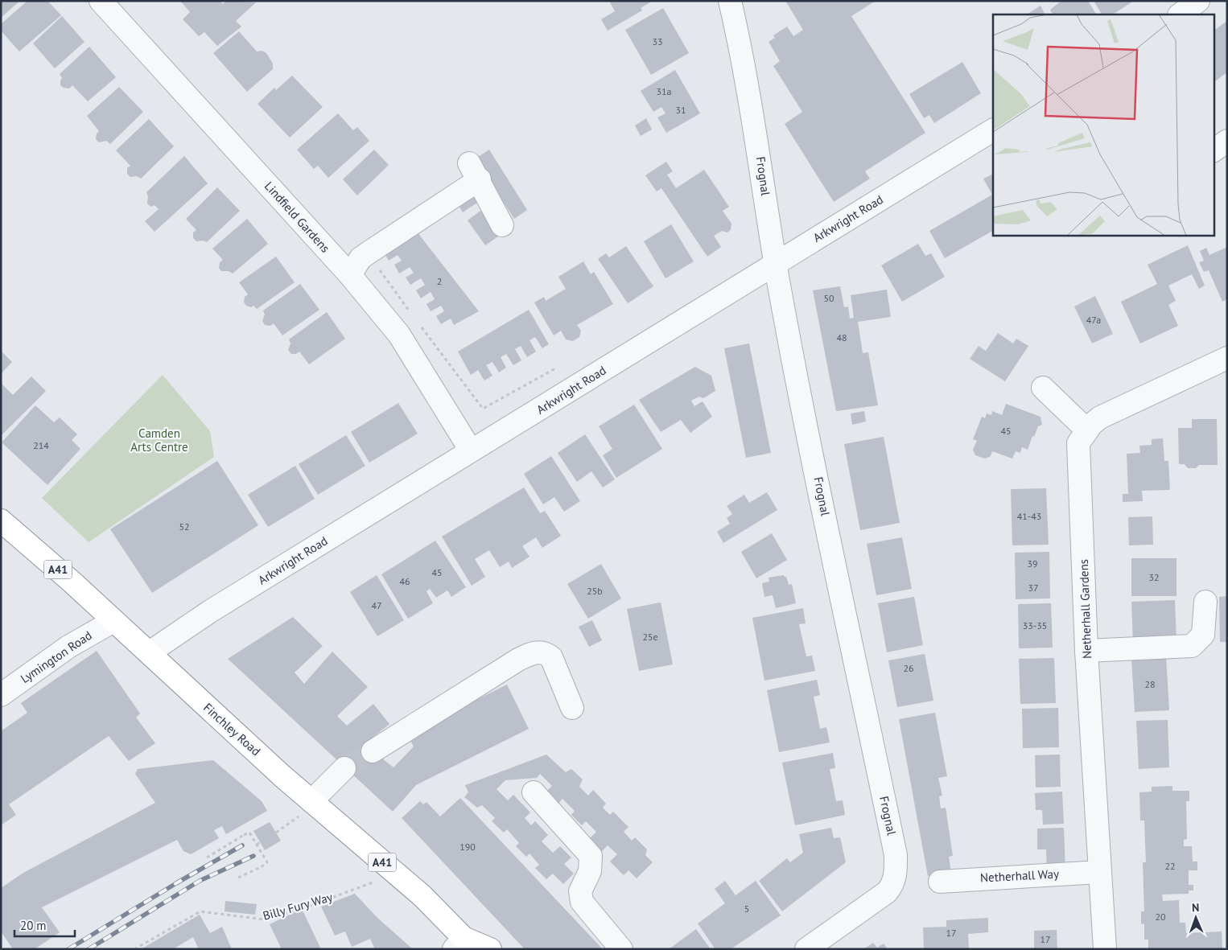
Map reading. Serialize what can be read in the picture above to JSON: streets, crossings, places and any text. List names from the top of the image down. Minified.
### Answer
{"streets":{"highway":["A41","Finchley Road"],"street":["Frognal","Lindfield Gardens","Arkwright Road","Netherhall Gardens","Lymington Road","Netherhall Way"],"path":["Billy Fury Way"]},"crossings":[["Frognal","Arkwright Road"],["Lindfield Gardens","Arkwright Road"],["Arkwright Road","Finchley Road"],["Netherhall Gardens","Netherhall Way"],["Lymington Road","Finchley Road"],["Finchley Road","Billy Fury Way"]],"parks":["Camden Arts Centre"],"house_numbers":["33","31a","31","2","50","47a","48","45","214","41-43","52","39","45","32","46","37","25b","47","33-35","25e","26","28","190","22","5","20","17","17"],"scale_bar":"20 m","north":"top"}
